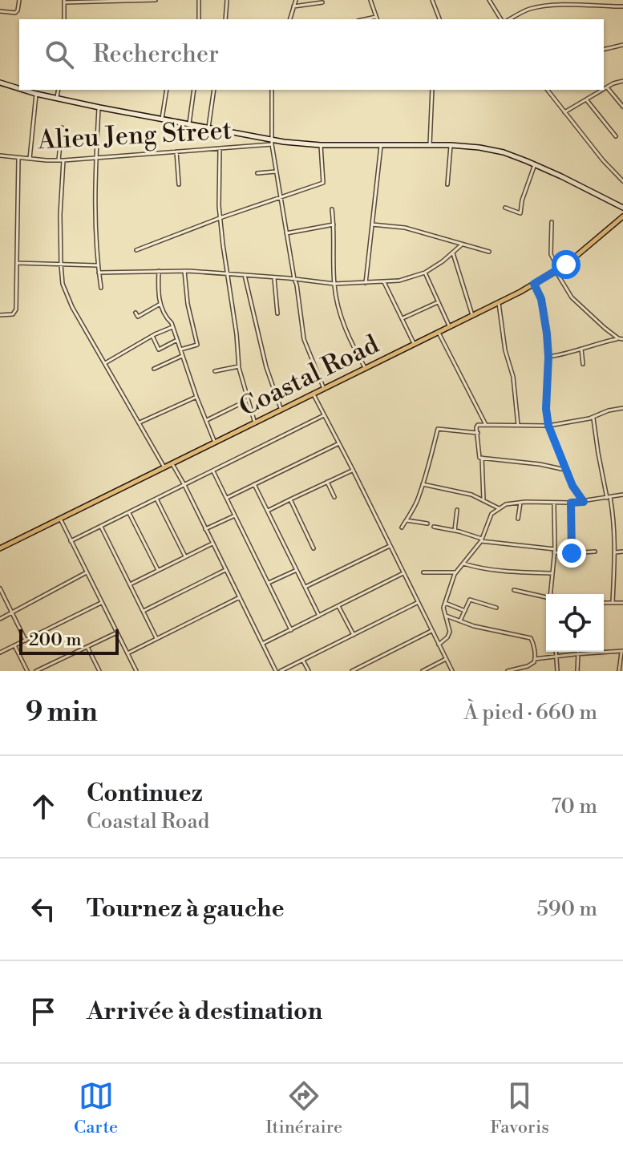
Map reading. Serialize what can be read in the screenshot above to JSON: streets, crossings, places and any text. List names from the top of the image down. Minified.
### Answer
{"streets":{"main road":["Coastal Road"],"street":["Alieu Jeng Street"]},"scale_bar":"200 m","page":{"search":"Rechercher","scale":"200 m","heading":["9 min","À pied · 660 m"],"list":[["Continuez","Coastal Road","70 m"],["Tournez à gauche","590 m"],"Arrivée à destination"],"nav":["Carte","Itinéraire","Favoris"]}}
